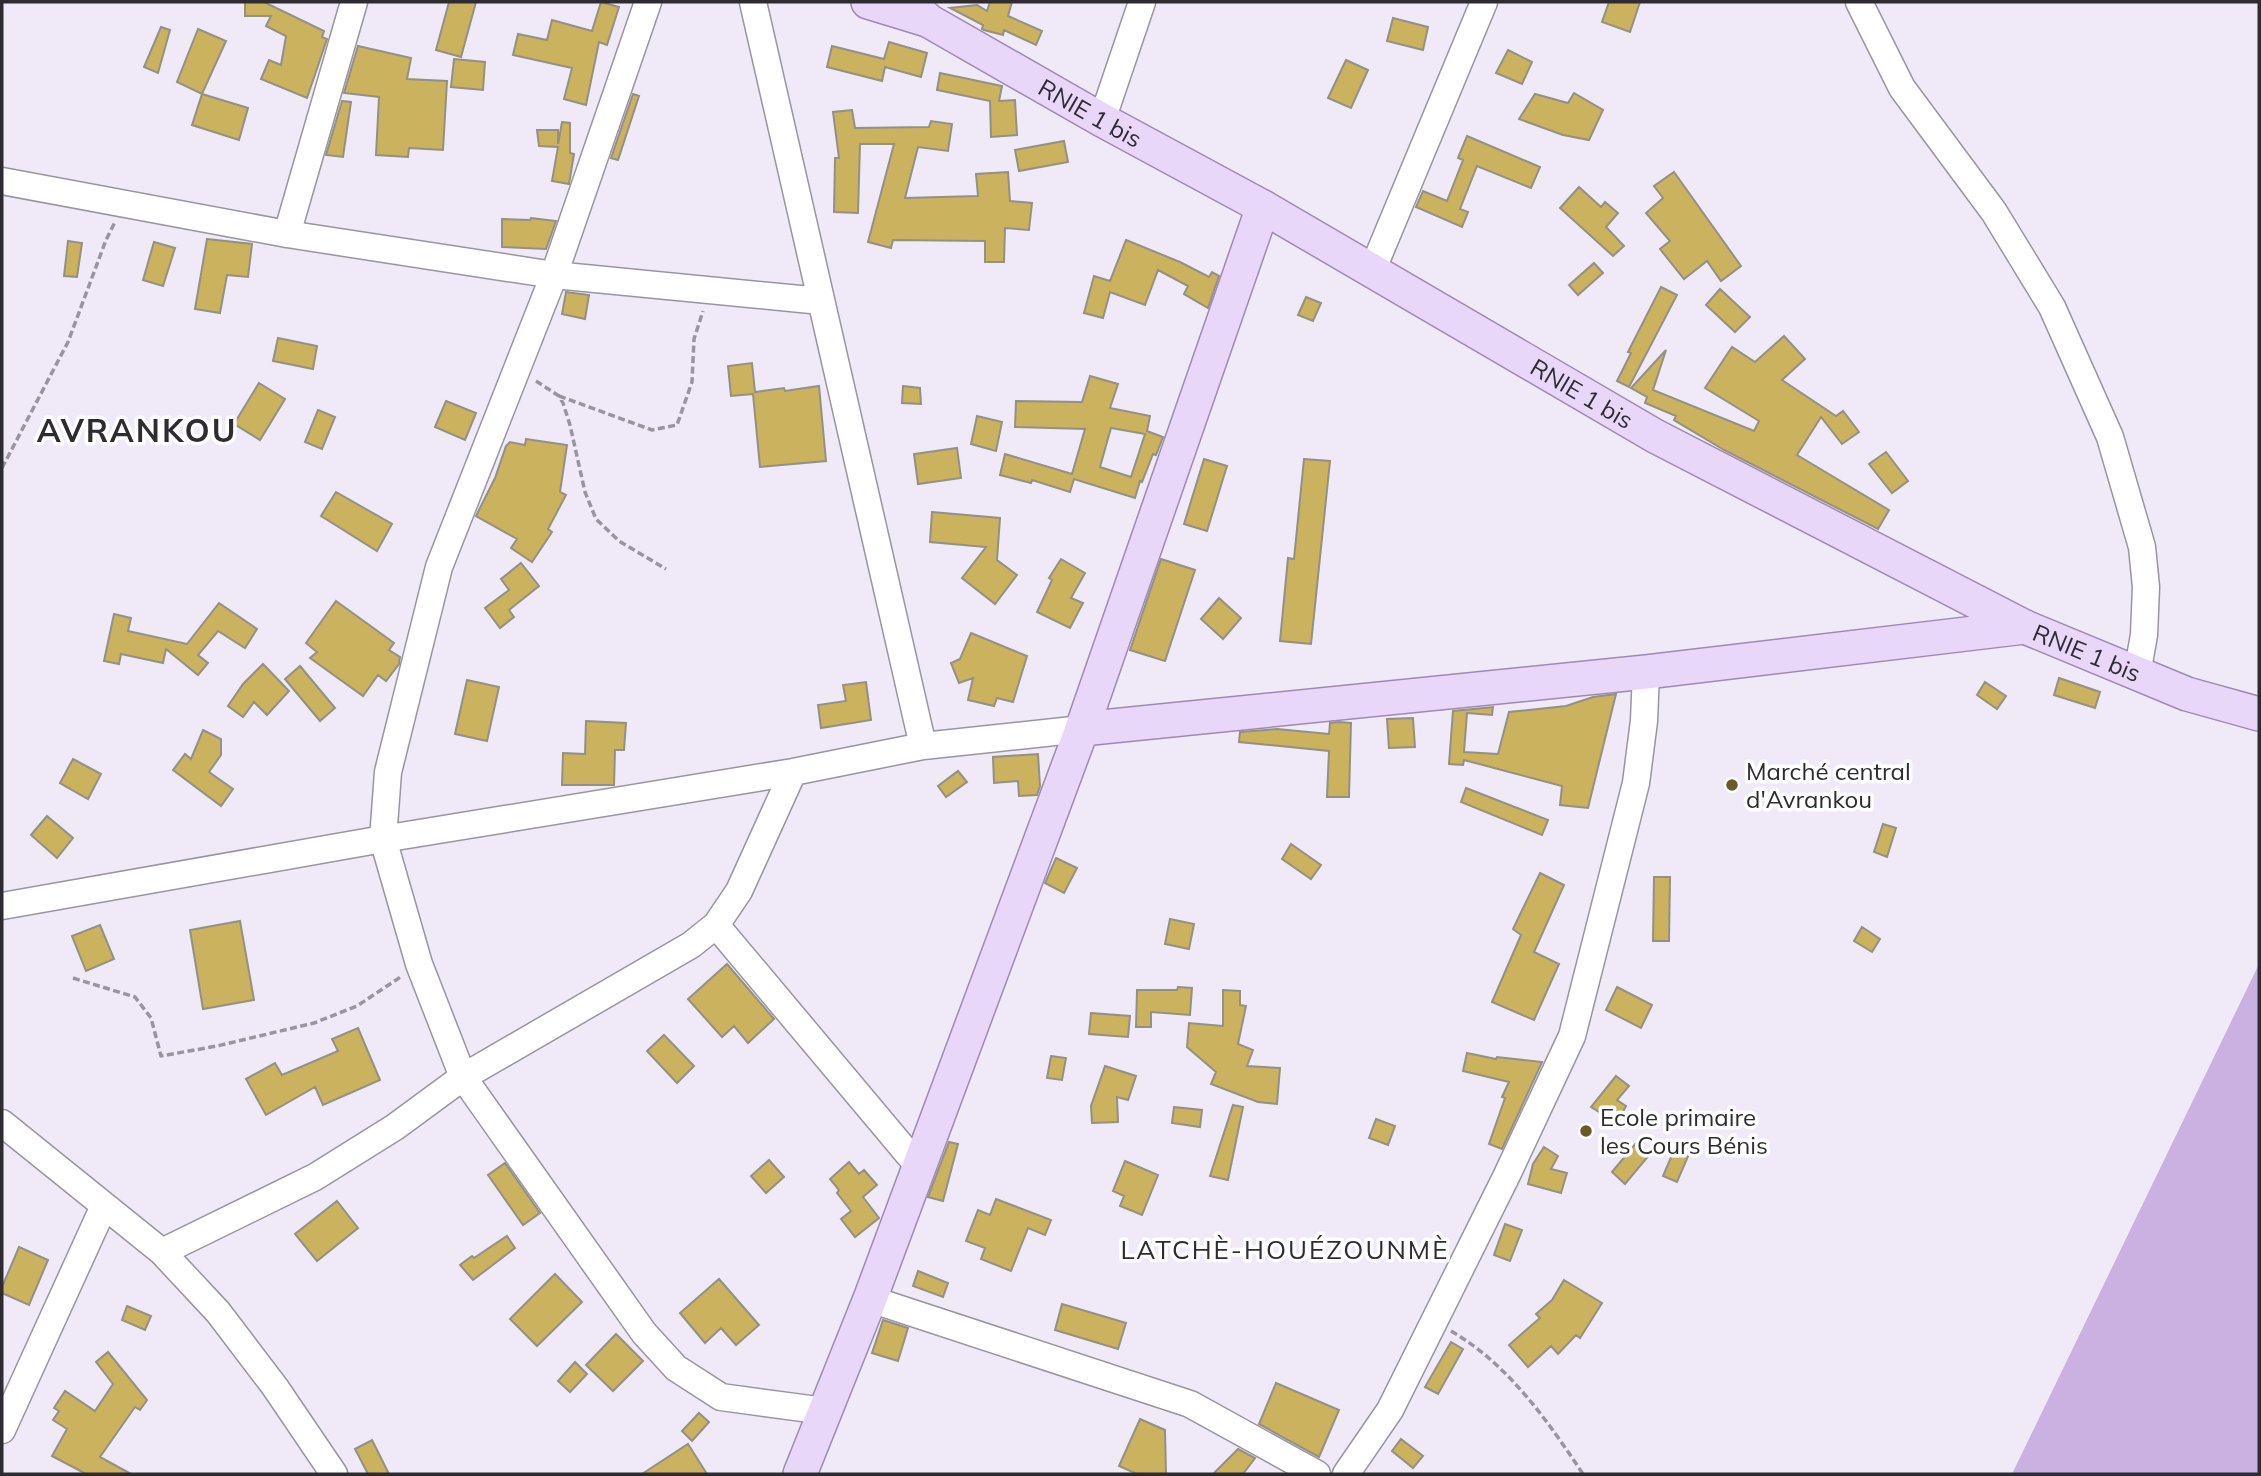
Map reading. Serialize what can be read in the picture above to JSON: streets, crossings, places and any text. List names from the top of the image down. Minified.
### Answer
{"streets":{"main road":["RNIE 1 bis"]},"districts":["AVRANKOU","LATCHÈ-HOUÉZOUNMÈ"],"places":["Marché central d'Avrankou","Ecole primaire les Cours Bénis"]}
